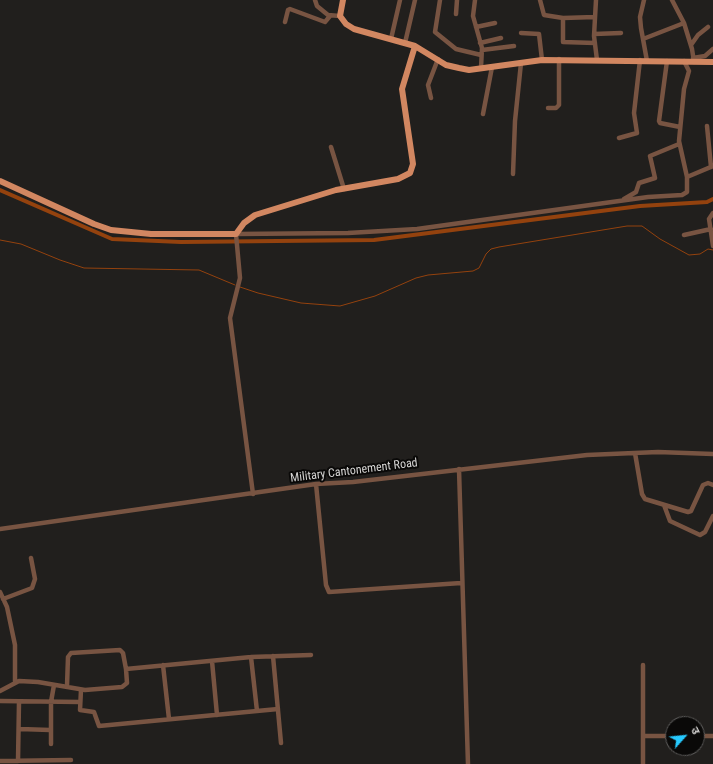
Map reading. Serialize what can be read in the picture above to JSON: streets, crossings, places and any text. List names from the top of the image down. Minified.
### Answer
{"streets":{"street":["Military Cantonement Road"]},"north":"top right"}
